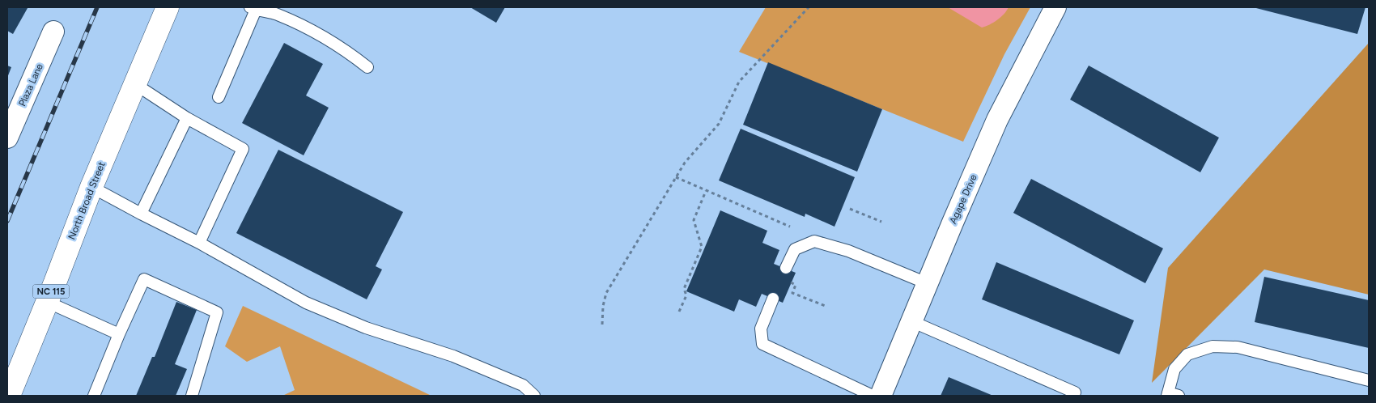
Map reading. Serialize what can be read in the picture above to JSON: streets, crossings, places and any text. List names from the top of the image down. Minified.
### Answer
{"streets":{"main road":["North Broad Street","NC 115"],"street":["Plaza Lane","Agape Drive"]}}
